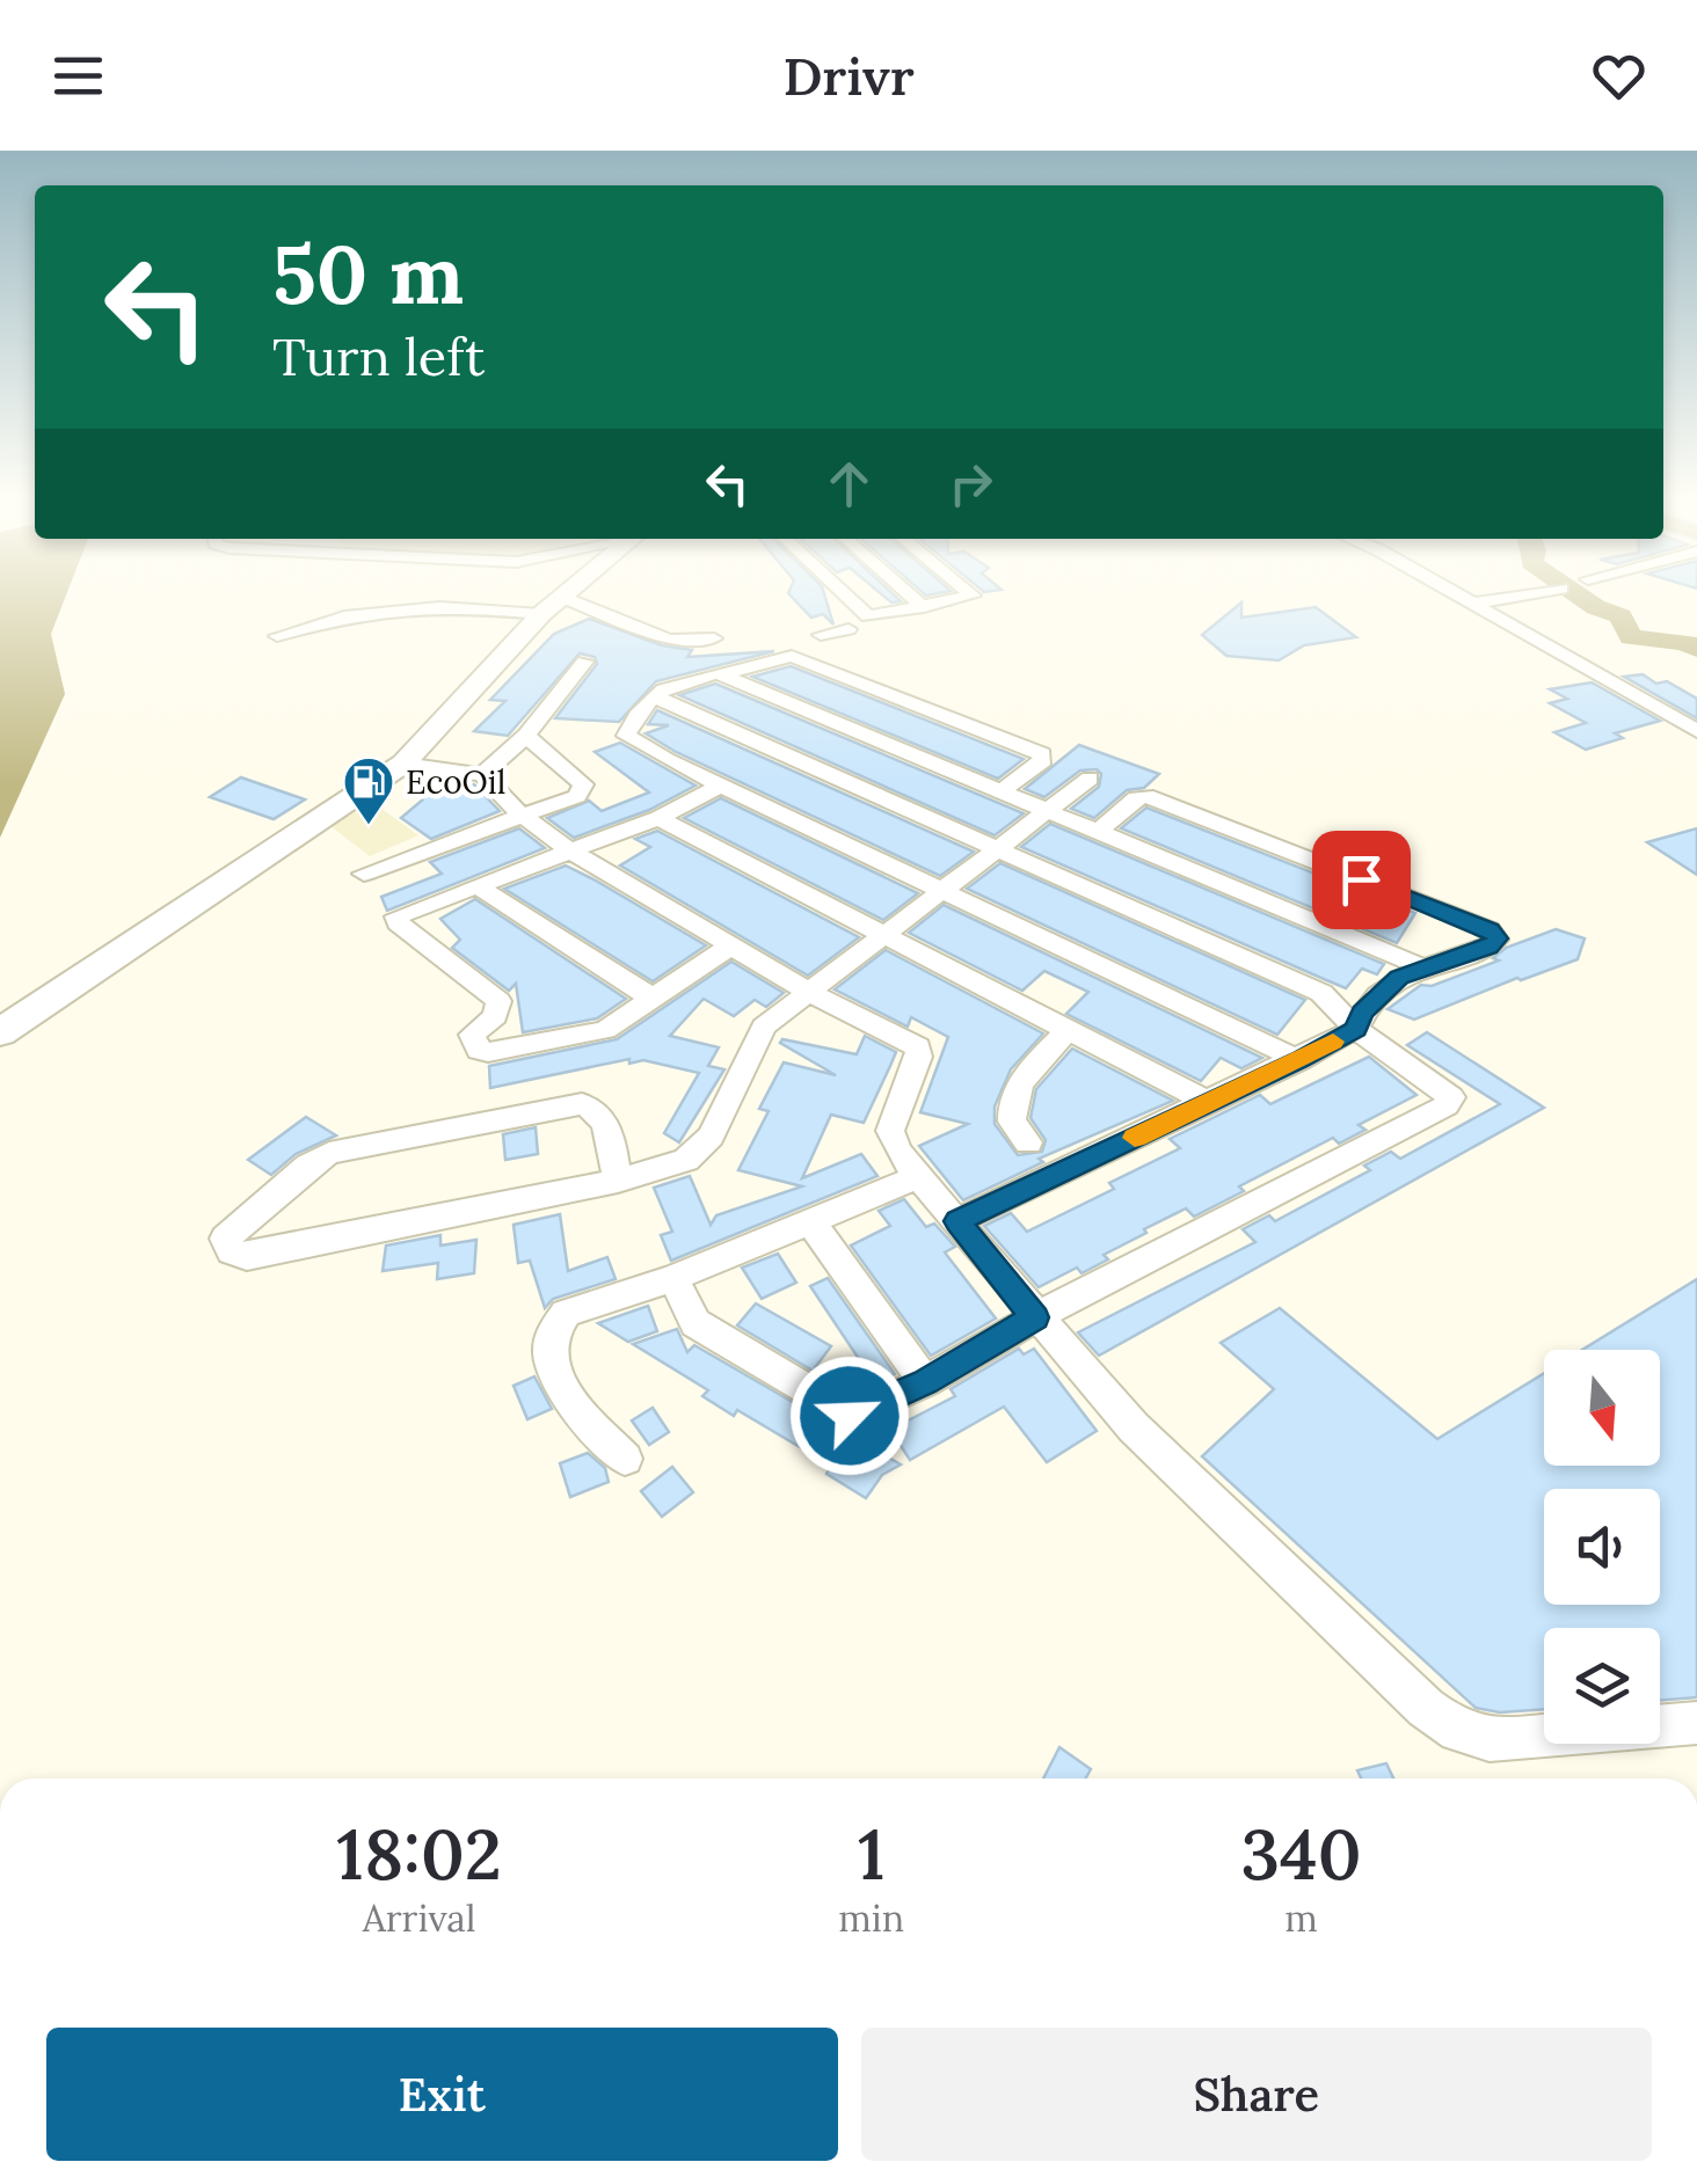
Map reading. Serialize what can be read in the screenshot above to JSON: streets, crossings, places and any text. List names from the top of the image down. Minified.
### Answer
{"places":{"fuel station":["EcoOil"]},"north":"bottom","page":{"header":"Drivr","turn":["50 m","Turn left"],"eta":["18:02","Arrival","1","min","340","m"],"buttons":["Exit","Share"]}}
